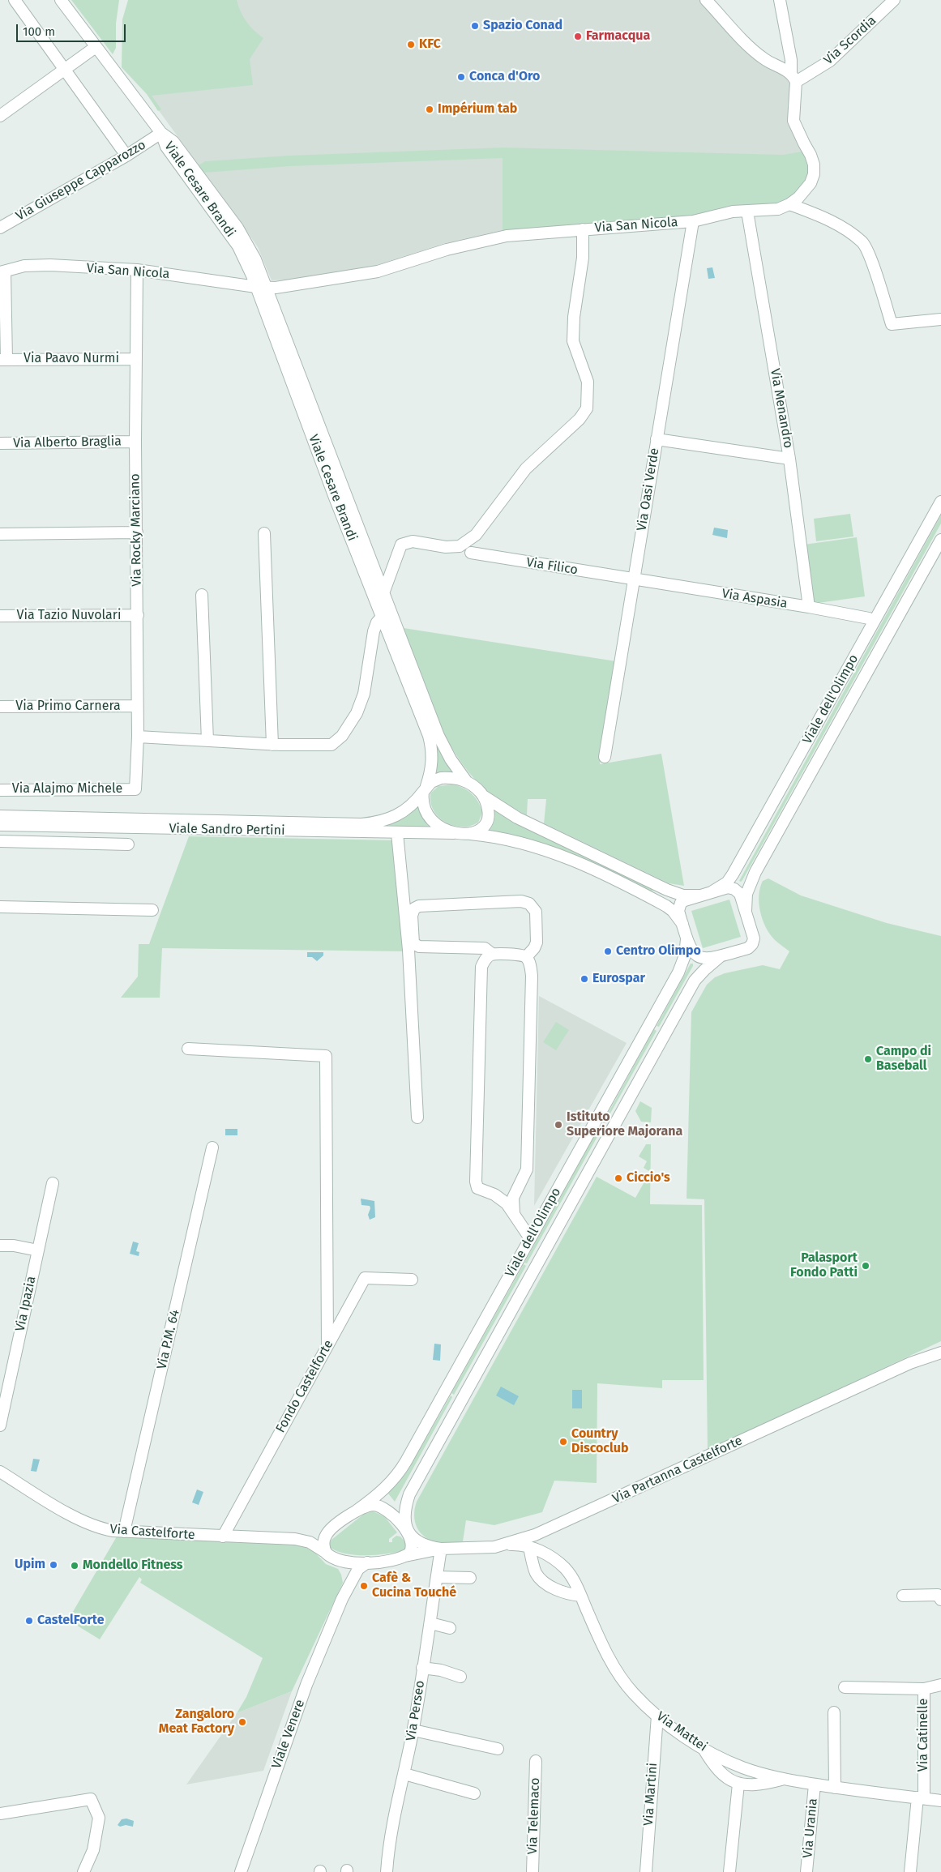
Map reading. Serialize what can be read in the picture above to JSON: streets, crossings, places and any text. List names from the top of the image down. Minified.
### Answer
{"streets":{"street":["Via Scordia","Via Giuseppe Capparozzo","Viale Cesare Brandi","Via San Nicola","Via Paavo Nurmi","Via Menandro","Via Alberto Braglia","Via Oasi Verde","Via Rocky Marciano","Via Filico","Via Aspasia","Via Tazio Nuvolari","Viale dell'Olimpo","Via Primo Carnera","Via Alajmo Michele","Viale Sandro Pertini","Via Ipazia","Via P.M. 64","Fondo Castelforte","Via Partanna Castelforte","Via Castelforte","Via Perseo","Via Mattei","Viale Venere","Via Catinelle","Via Martini","Via Telemaco","Via Urania"]},"crossings":[["Via Giuseppe Capparozzo","Viale Cesare Brandi"],["Viale Cesare Brandi","Via San Nicola"],["Viale Cesare Brandi","Viale Sandro Pertini"],["Via San Nicola","Via Paavo Nurmi"],["Via San Nicola","Via Menandro"],["Via San Nicola","Via Oasi Verde"],["Via San Nicola","Via Rocky Marciano"],["Via Paavo Nurmi","Via Rocky Marciano"],["Via Menandro","Via Aspasia"],["Via Alberto Braglia","Via Rocky Marciano"],["Via Oasi Verde","Via Filico"],["Via Oasi Verde","Via Aspasia"],["Via Rocky Marciano","Via Tazio Nuvolari"],["Via Rocky Marciano","Via Primo Carnera"],["Via Rocky Marciano","Via Alajmo Michele"],["Via Filico","Via Aspasia"],["Via Aspasia","Viale dell'Olimpo"],["Viale dell'Olimpo","Via Partanna Castelforte"],["Viale dell'Olimpo","Via Castelforte"],["Via P.M. 64","Via Castelforte"],["Fondo Castelforte","Via Castelforte"],["Via Partanna Castelforte","Via Castelforte"],["Via Partanna Castelforte","Via Perseo"],["Via Partanna Castelforte","Via Mattei"],["Via Partanna Castelforte","Viale Venere"],["Via Castelforte","Viale Venere"],["Via Mattei","Via Catinelle"],["Via Mattei","Via Martini"],["Via Mattei","Via Urania"]],"places":["Spazio Conad","Farmacqua","KFC","Conca d'Oro","Impérium tab","Centro Olimpo","Eurospar","Campo di Baseball","Istituto Superiore Majorana","Ciccio's","Palasport Fondo Patti","Country Discoclub","Upim","Mondello Fitness","Cafè & Cucina Touché","CastelForte","Zangaloro Meat Factory"],"scale_bar":"100 m"}
